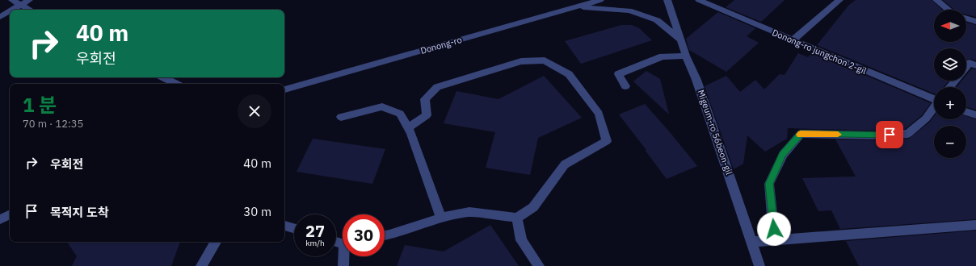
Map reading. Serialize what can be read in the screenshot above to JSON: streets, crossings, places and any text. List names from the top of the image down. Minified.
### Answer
{"streets":{"street":["Donong-ro","Donong-ro jungchon 2-gil","Migeum-ro 56beon-gil"]},"north":"left","page":{"map_buttons":["+","−"],"turn":["40 m","우회전"],"heading":["1 분","70 m · 12:35"],"list":[{"name":"우회전","value":"40 m"},{"name":"목적지 도착","value":"30 m"}],"speed":"27 km/h","limit":"30"}}
